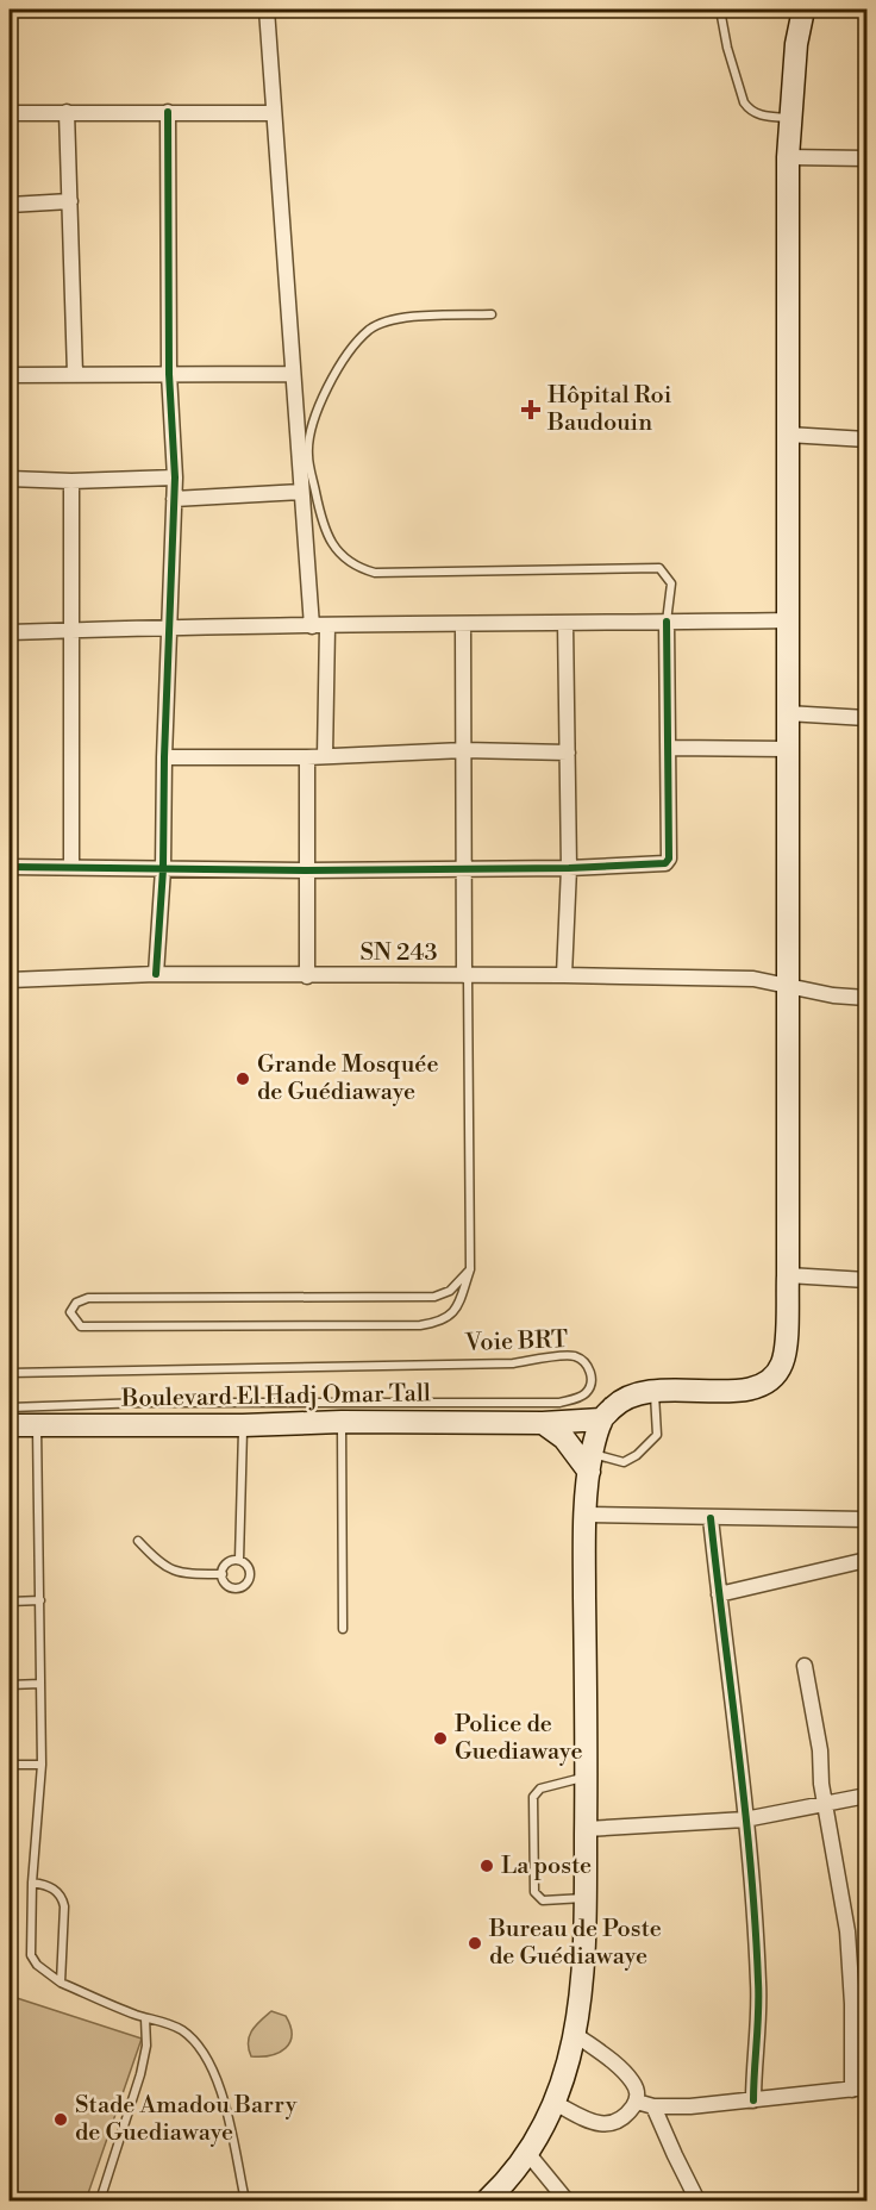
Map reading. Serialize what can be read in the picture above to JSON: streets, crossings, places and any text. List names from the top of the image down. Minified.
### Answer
{"streets":{"main road":["Boulevard El Hadj Omar Tall"],"street":["SN 243"],"lane":["Voie BRT"]},"places":{"health":["Hôpital Roi Baudouin"],"other":["Grande Mosquée de Guédiawaye","Police de Guediawaye","La poste","Bureau de Poste de Guédiawaye","Stade Amadou Barry de Guediawaye"]}}
